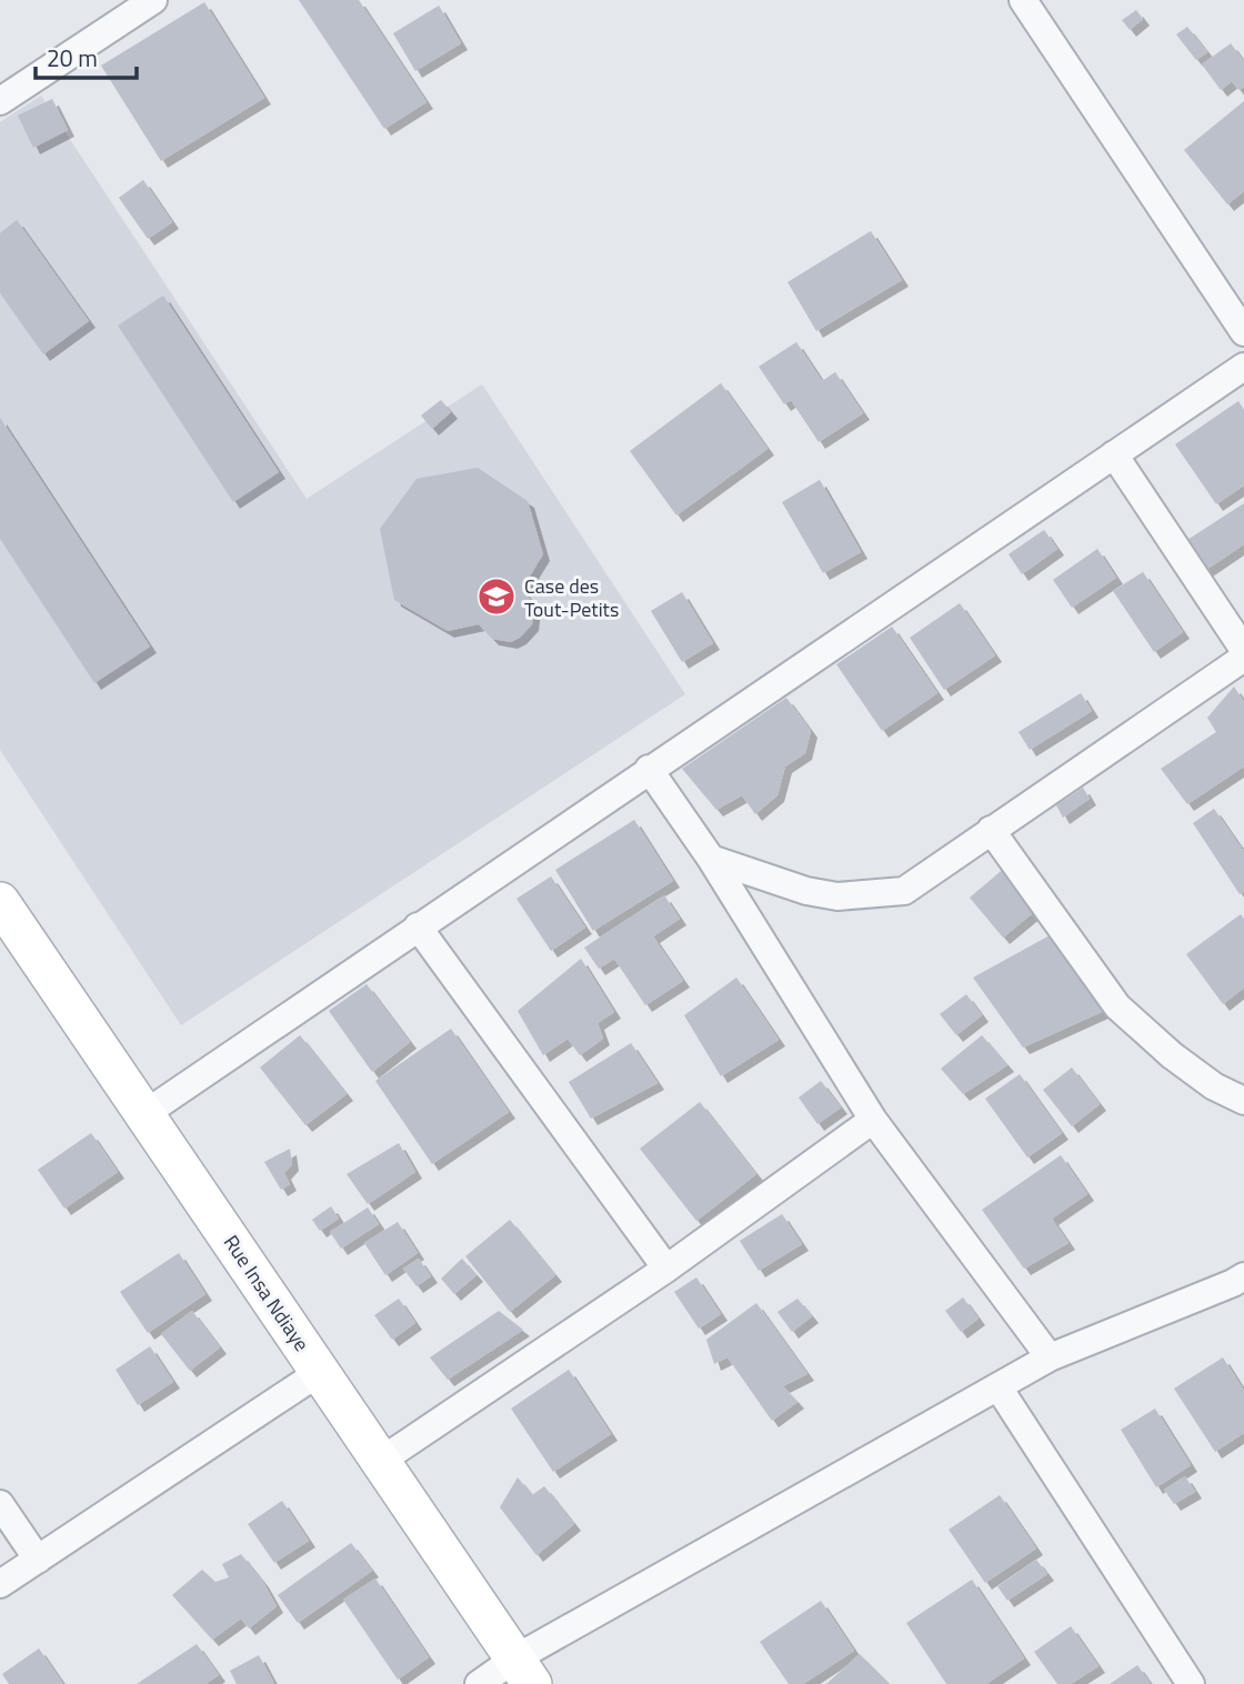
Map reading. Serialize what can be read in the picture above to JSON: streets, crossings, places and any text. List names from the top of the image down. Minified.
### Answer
{"streets":{"main road":["Rue Insa Ndiaye"]},"places":{"school or university":["Case des Tout-Petits"]},"scale_bar":"20 m"}
